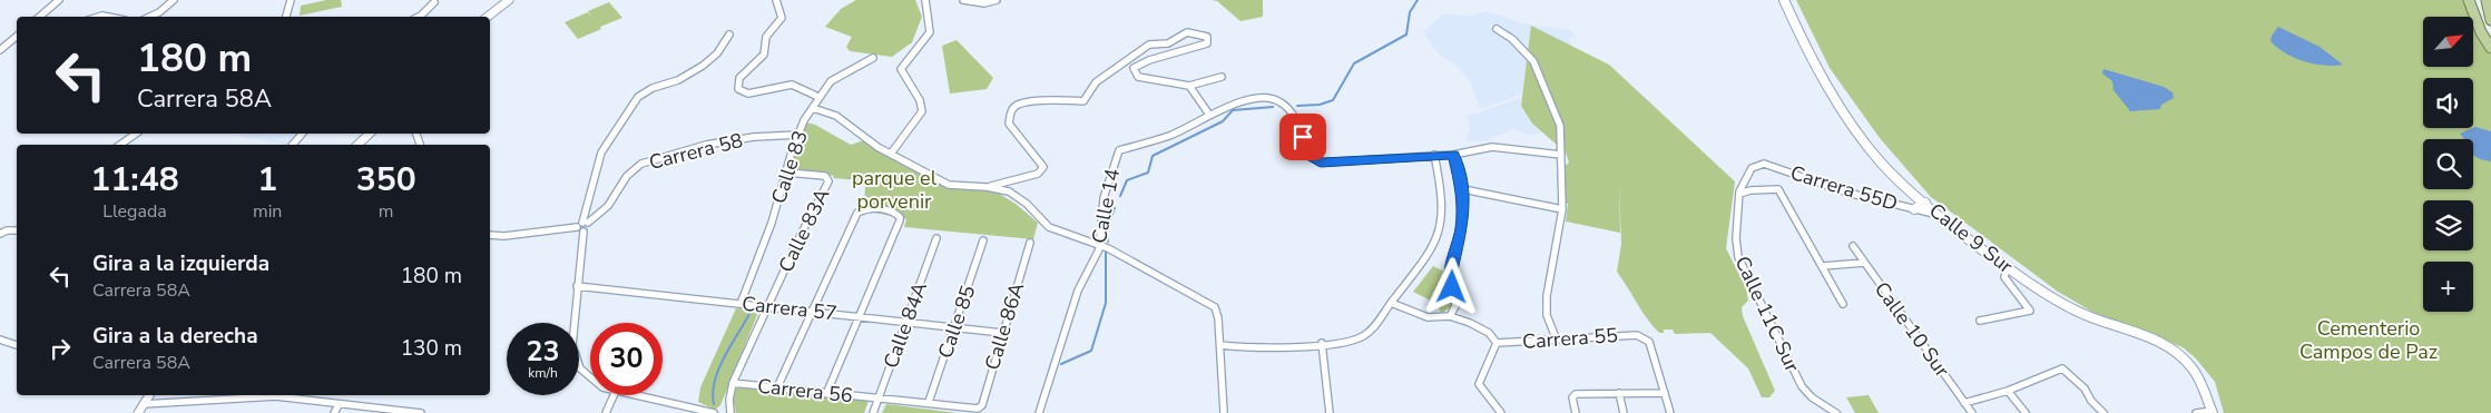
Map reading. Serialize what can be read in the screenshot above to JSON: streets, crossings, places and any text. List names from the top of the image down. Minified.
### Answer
{"streets":{"main road":["Calle 9 Sur"],"street":["Carrera 58","Calle 83","Carrera 55D","Calle 14","Calle 83A","Carrera 57","Calle 11C Sur","Calle 85","Calle 84A","Calle 86A","Calle 10 Sur","Carrera 55","Carrera 56"]},"crossings":[["Carrera 58","Calle 83"],["Calle 83","Calle 83A"],["Calle 83","Carrera 57"],["Carrera 55D","Calle 9 Sur"],["Carrera 55D","Calle 11C Sur"],["Calle 83A","Carrera 57"],["Calle 83A","Carrera 56"],["Carrera 57","Calle 85"],["Carrera 57","Calle 84A"],["Carrera 57","Calle 86A"],["Calle 85","Carrera 56"],["Calle 84A","Carrera 56"],["Calle 86A","Carrera 56"]],"parks":["parque el porvenir","Cementerio Campos de Paz"],"north":"top right","page":{"map_buttons":"+","turn":["180 m","Carrera 58A"],"eta":["11:48","Llegada","1","min","350","m"],"list":[{"name":"Gira a la izquierda","note":"Carrera 58A","value":"180 m"},{"name":"Gira a la derecha","note":"Carrera 58A","value":"130 m"}],"speed":"23 km/h","limit":"30"}}
